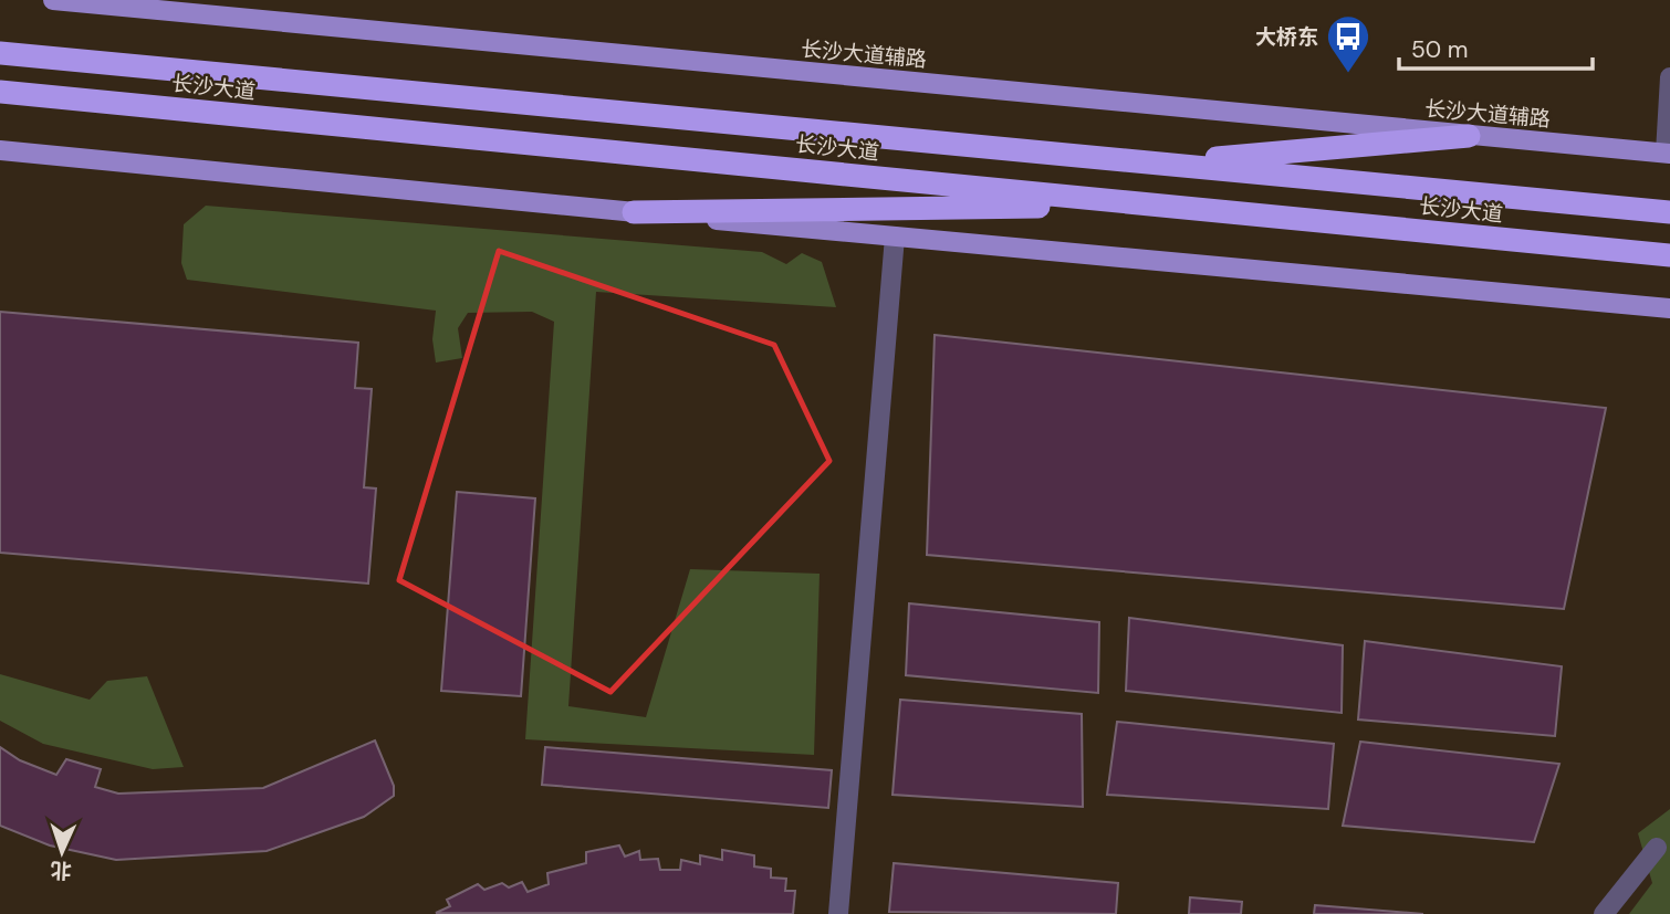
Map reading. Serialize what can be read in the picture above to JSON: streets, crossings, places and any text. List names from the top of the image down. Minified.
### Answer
{"streets":{"highway":["长沙大道"],"main road":["长沙大道辅路"]},"places":{"bus stop":["大桥东"]},"scale_bar":"50 m","north":"bottom"}
